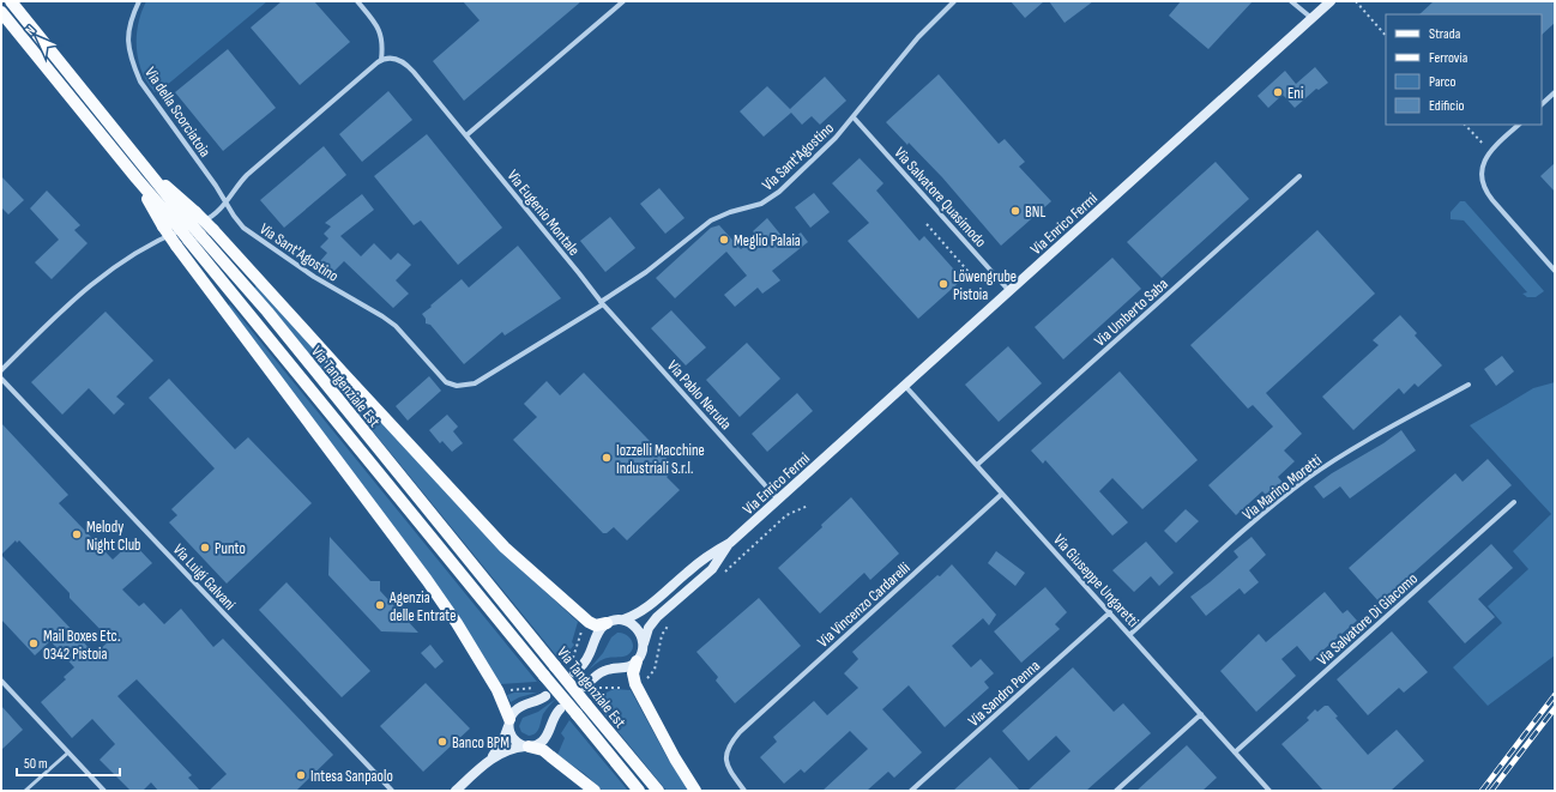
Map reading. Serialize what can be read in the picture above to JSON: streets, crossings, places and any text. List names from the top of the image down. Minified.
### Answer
{"streets":{"main road":["Via Tangenziale Est"],"street":["Via della Scorciatoia","Via Sant'Agostino","Via Salvatore Quasimodo","Via Eugenio Montale","Via Enrico Fermi","Via Umberto Saba","Via Pablo Neruda","Via Marino Moretti","Via Luigi Galvani","Via Giuseppe Ungaretti","Via Vincenzo Cardarelli","Via Salvatore Di Giacomo","Via Sandro Penna"]},"crossings":[["Via della Scorciatoia","Via Sant'Agostino"],["Via Sant'Agostino","Via Salvatore Quasimodo"],["Via Sant'Agostino","Via Eugenio Montale"],["Via Sant'Agostino","Via Pablo Neruda"],["Via Salvatore Quasimodo","Via Enrico Fermi"],["Via Eugenio Montale","Via Pablo Neruda"],["Via Enrico Fermi","Via Pablo Neruda"],["Via Enrico Fermi","Via Giuseppe Ungaretti"],["Via Umberto Saba","Via Giuseppe Ungaretti"],["Via Marino Moretti","Via Giuseppe Ungaretti"],["Via Giuseppe Ungaretti","Via Vincenzo Cardarelli"],["Via Giuseppe Ungaretti","Via Salvatore Di Giacomo"],["Via Giuseppe Ungaretti","Via Sandro Penna"]],"places":["Eni","BNL","Meglio Palaia","Löwengrube Pistoia","Iozzelli Macchine Industriali S.r.l.","Melody Night Club","Punto","Agenzia delle Entrate","Mail Boxes Etc. 0342 Pistoia","Banco BPM","Intesa Sanpaolo"],"legend":["Strada","Ferrovia","Parco","Edificio"],"scale_bar":"50 m","north":"top left"}
